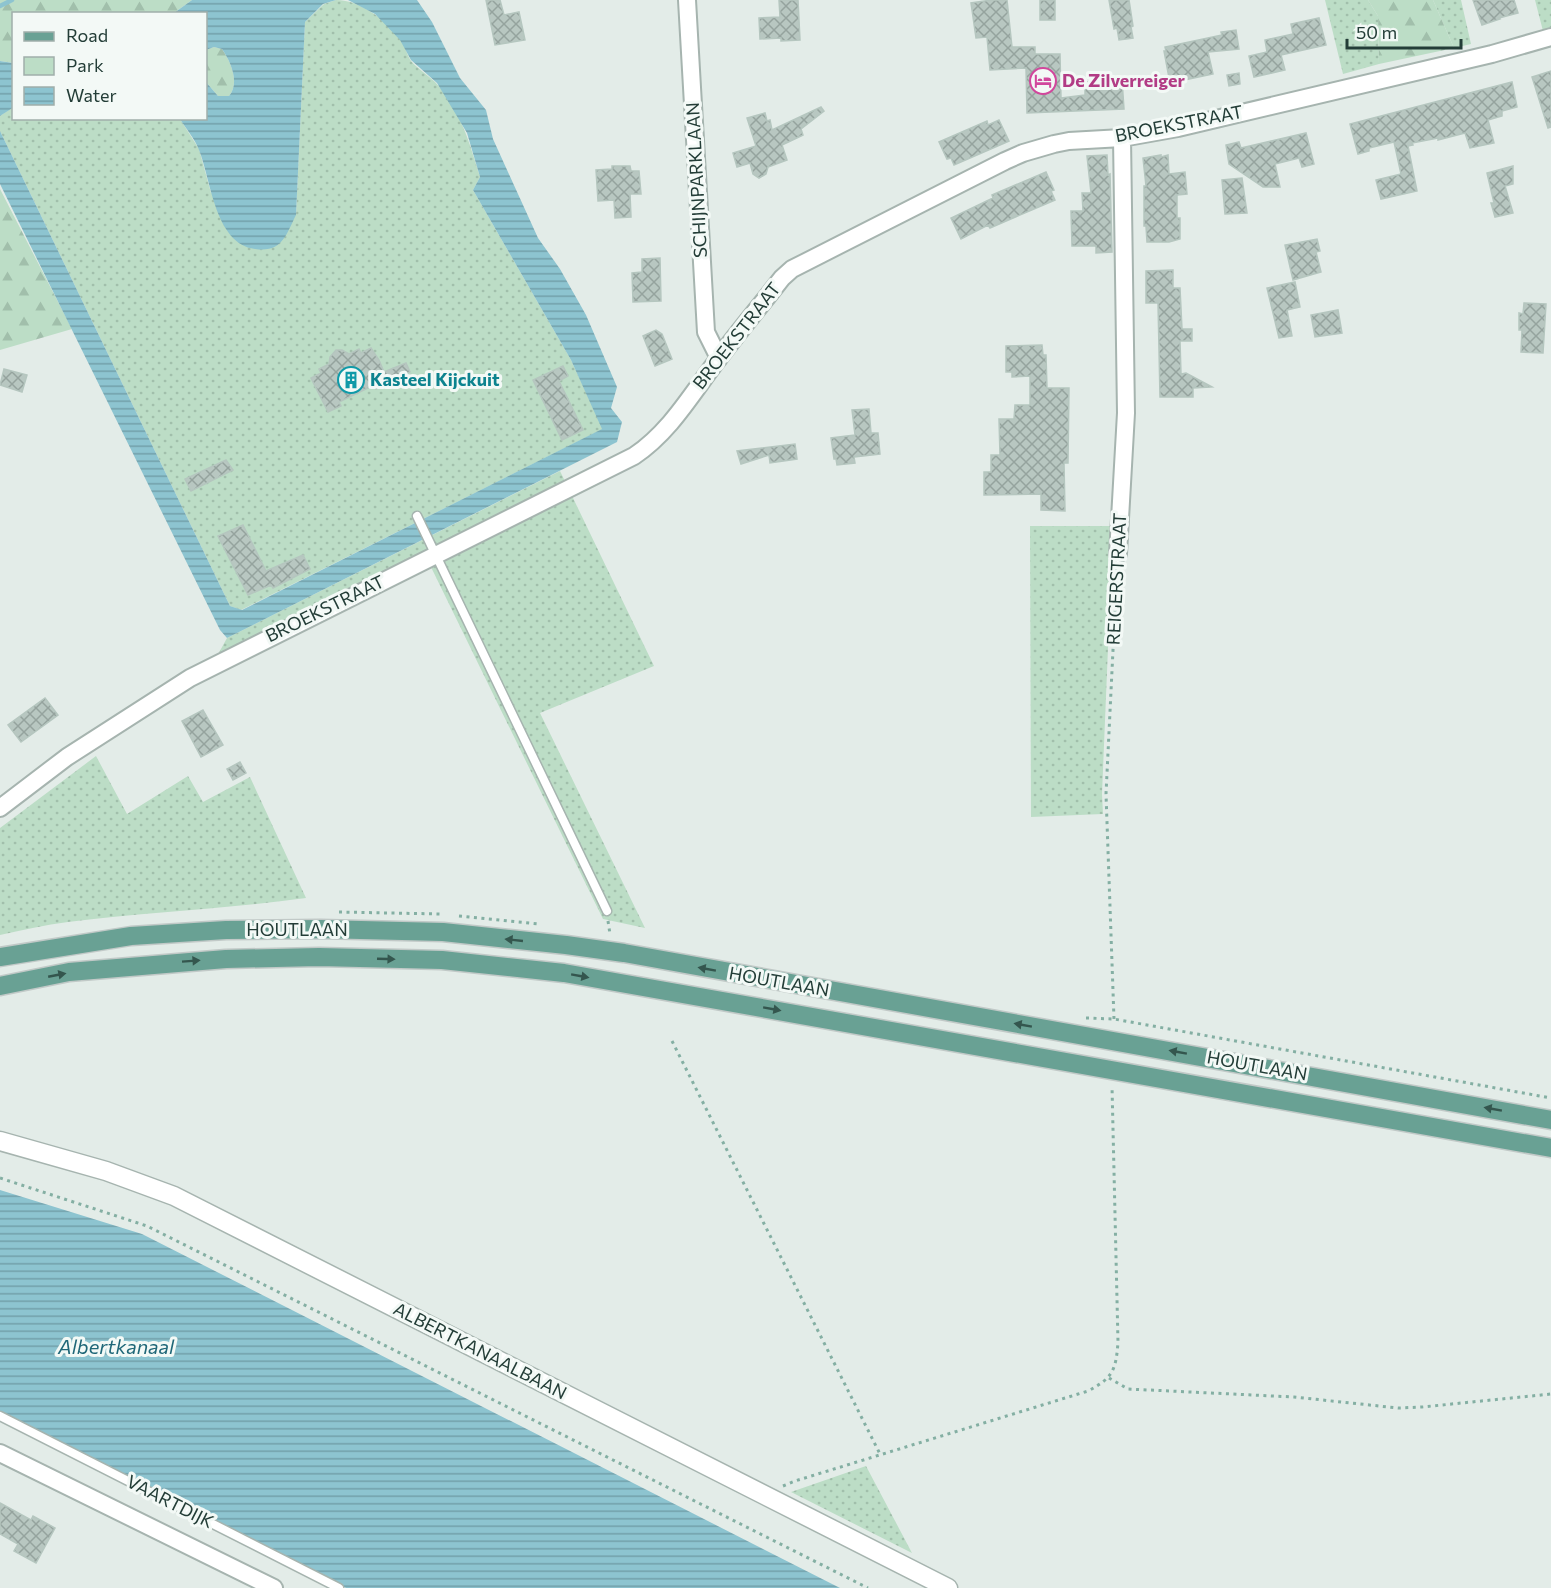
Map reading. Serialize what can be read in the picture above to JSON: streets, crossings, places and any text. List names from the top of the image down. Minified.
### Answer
{"streets":{"main road":["HOUTLAAN"],"street":["BROEKSTRAAT","SCHIJNPARKLAAN","REIGERSTRAAT","ALBERTKANAALBAAN","VAARTDIJK"]},"crossings":[["BROEKSTRAAT","SCHIJNPARKLAAN"],["BROEKSTRAAT","REIGERSTRAAT"]],"water":["Albertkanaal"],"places":{"hotel":["De Zilverreiger"],"building":["Kasteel Kijckuit"]},"legend":["Road","Park","Water"],"scale_bar":"50 m"}
